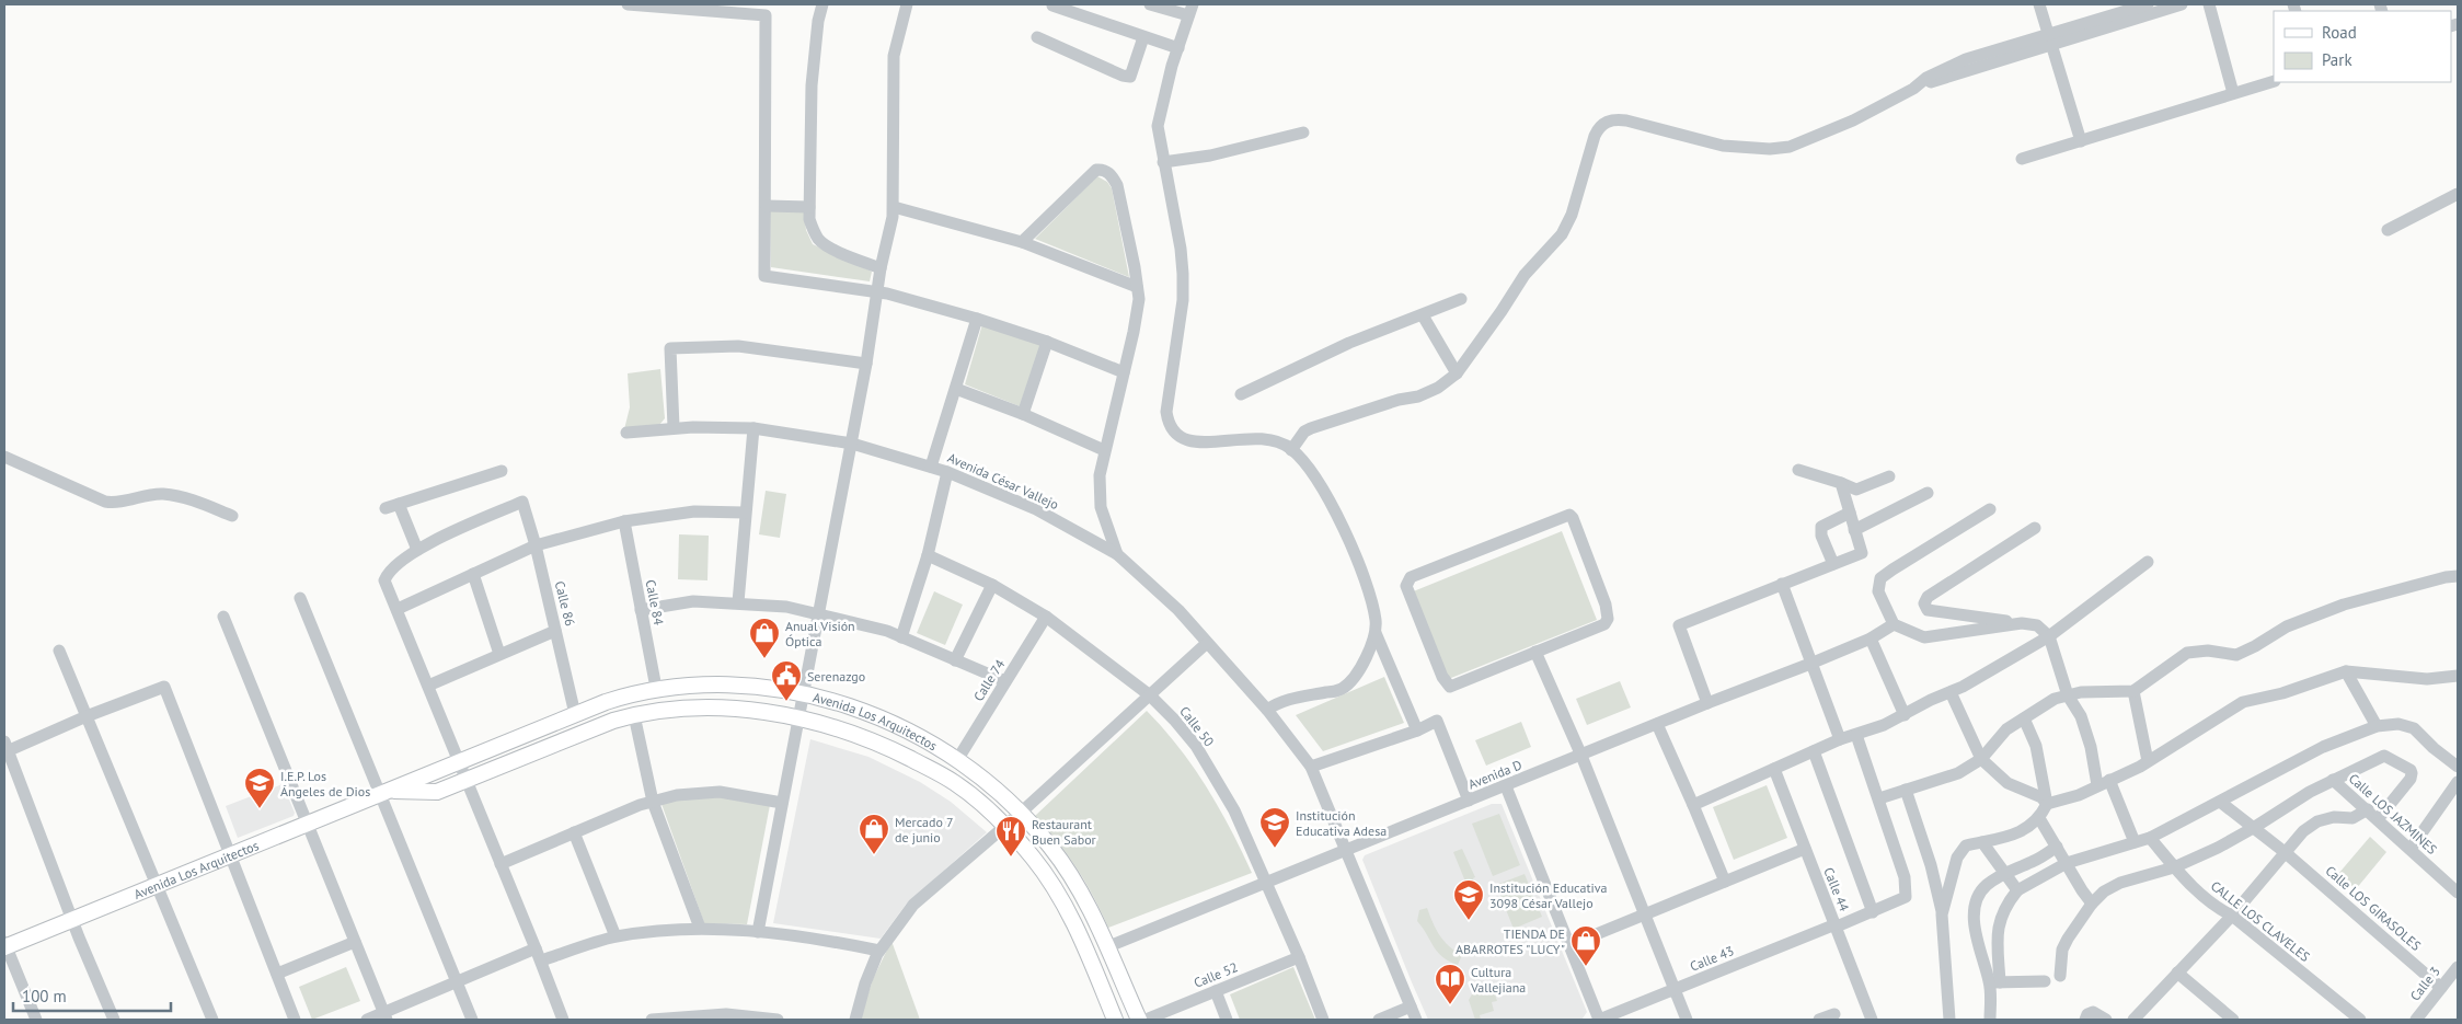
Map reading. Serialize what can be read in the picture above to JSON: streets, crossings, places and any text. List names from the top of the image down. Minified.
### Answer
{"streets":{"main road":["Avenida Los Arquitectos"],"street":["Avenida César Vallejo","Calle 84","Calle 86","Calle 74","Calle 50","Avenida D","Calle LOS JAZMINES","Calle 44","Calle LOS GIRASOLES","CALLE LOS CLAVELES","Calle 43","Calle 52","Calle 3"]},"crossings":[["Avenida César Vallejo","Avenida D"],["Calle 84","Avenida Los Arquitectos"],["Calle 86","Avenida Los Arquitectos"],["Calle 74","Avenida Los Arquitectos"],["Calle 74","Calle 50"],["Avenida Los Arquitectos","Avenida D"],["Calle 50","Avenida D"],["Calle 50","Calle 52"],["Calle 44","Calle 43"],["Calle LOS GIRASOLES","Calle 3"]],"places":{"shop":["Anual Visión Óptica","Mercado 7 de junio","TIENDA DE ABARROTES \"LUCY\""],"public building":["Serenazgo"],"school or university":["I.E.P. Los Ángeles de Dios","Institución Educativa Adesa","Institución Educativa 3098 César Vallejo"],"restaurant":["Restaurant Buen Sabor"],"library":["Cultura Vallejiana"]},"legend":["Road","Park"],"scale_bar":"100 m"}
